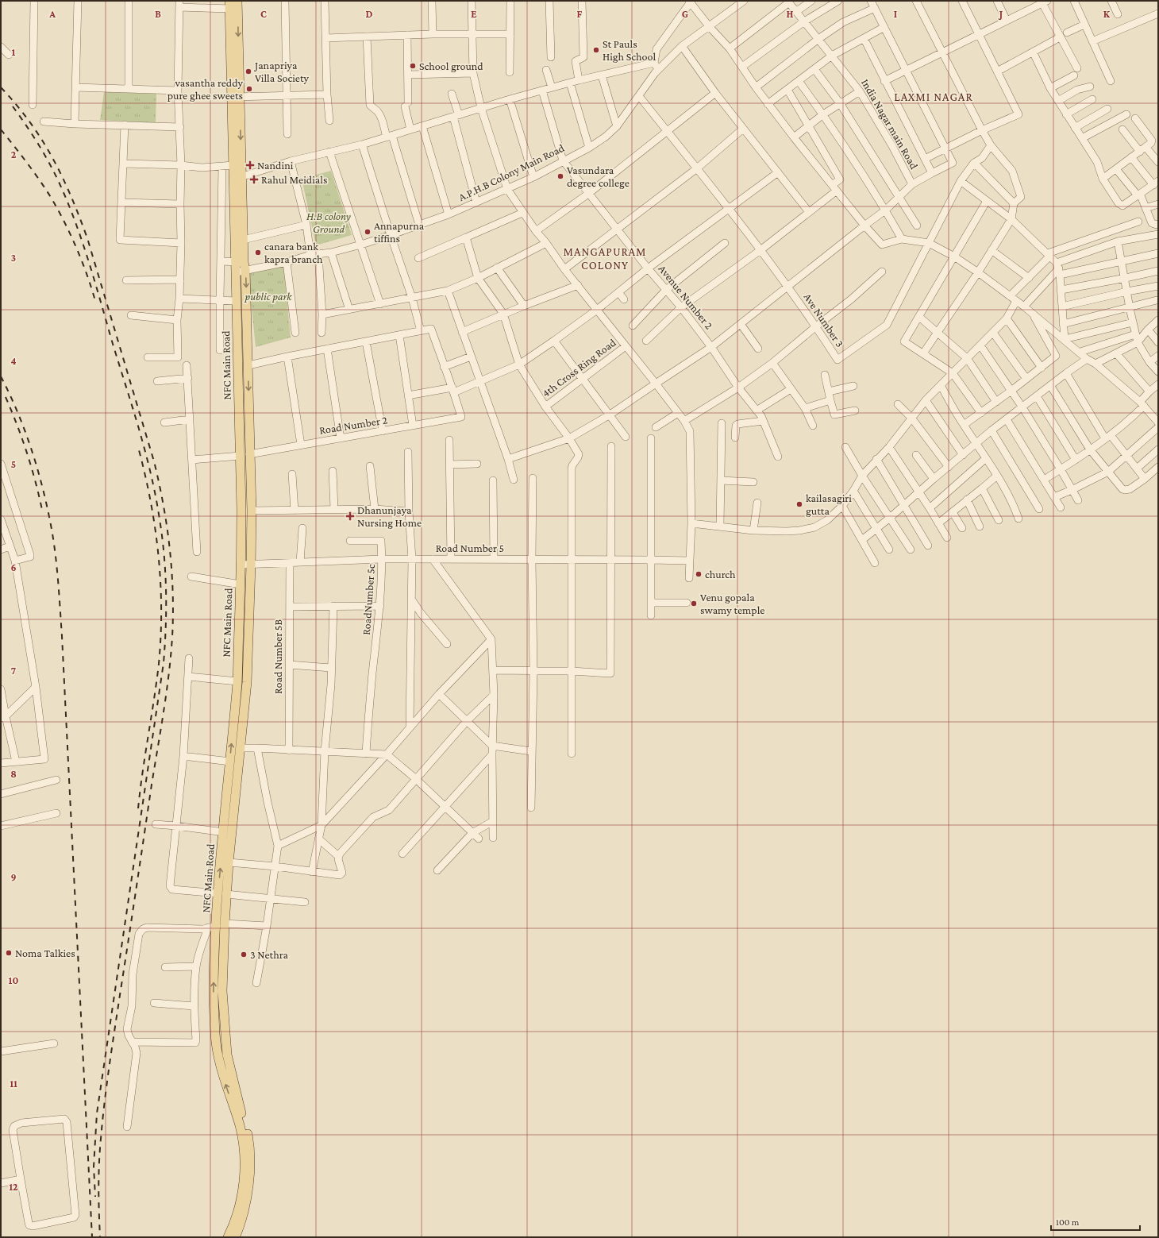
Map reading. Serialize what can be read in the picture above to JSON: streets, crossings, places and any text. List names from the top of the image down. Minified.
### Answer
{"streets":{"main road":["NFC Main Road"],"street":["India Nagar main Road","A.P.H.B Colony Main Road","Avenue Number 2","Ave Number 3","4th Cross Ring Road","Road Number 2","Road Number 5","RoadNumber 5c","Road Number 5B"]},"crossings":[["A.P.H.B Colony Main Road","Avenue Number 2"],["A.P.H.B Colony Main Road","Ave Number 3"],["A.P.H.B Colony Main Road","NFC Main Road"],["NFC Main Road","Road Number 2"],["NFC Main Road","Road Number 5"],["Road Number 5","RoadNumber 5c"],["Road Number 5","Road Number 5B"]],"districts":["LAXMI NAGAR","MANGAPURAM COLONY"],"parks":["H.B colony Ground","public park"],"places":{"other":["St Pauls High School","School ground","Janapriya Villa Society","vasantha reddy pure ghee sweets","Vasundara degree college","Annapurna tiffins","canara bank kapra branch","kailasagiri gutta","church","Venu gopala swamy temple","Noma Talkies","3 Nethra"],"health":["Nandini","Rahul Meidials","Dhanunjaya Nursing Home"]},"scale_bar":"100 m","grid":{"columns":["A","B","C","D","E","F","G","H","I","J","K"],"rows":["1","2","3","4","5","6","7","8","9","10","11","12"]}}
